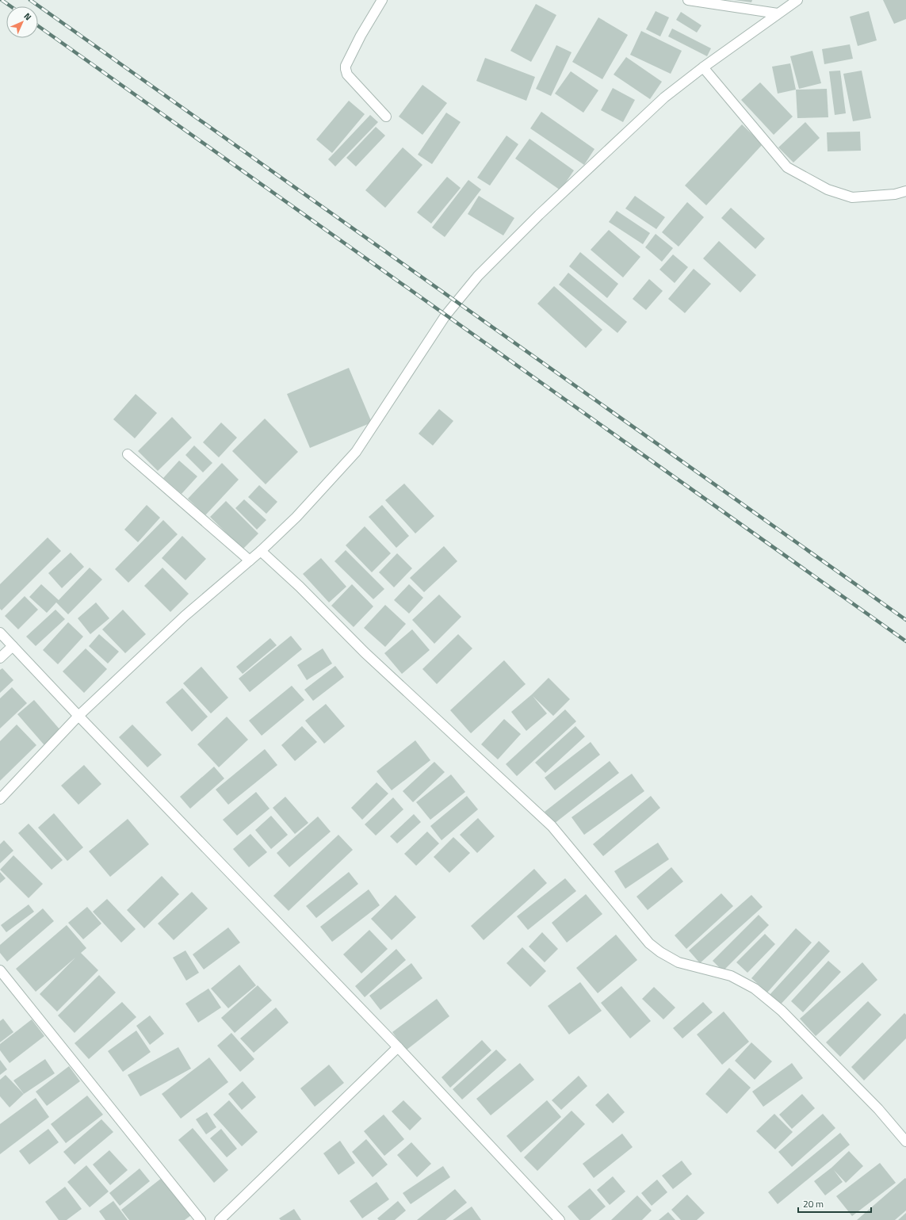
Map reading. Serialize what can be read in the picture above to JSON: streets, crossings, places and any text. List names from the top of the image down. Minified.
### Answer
{"scale_bar":"20 m","north":"top right"}
